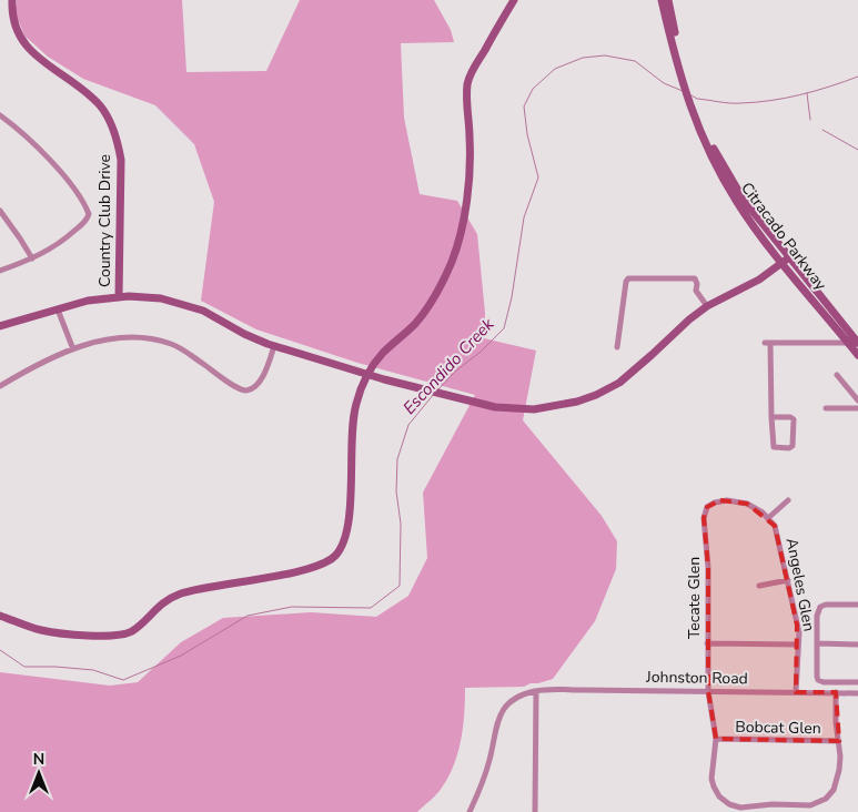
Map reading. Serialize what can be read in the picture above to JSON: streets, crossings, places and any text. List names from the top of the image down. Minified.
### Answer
{"streets":{"main road":["Country Club Drive","Citracado Parkway"],"street":["Angeles Glen","Tecate Glen","Johnston Road","Bobcat Glen"]},"crossings":[["Angeles Glen","Tecate Glen"],["Angeles Glen","Johnston Road"],["Tecate Glen","Johnston Road"],["Tecate Glen","Bobcat Glen"]],"water":["Escondido Creek"],"north":"top"}
